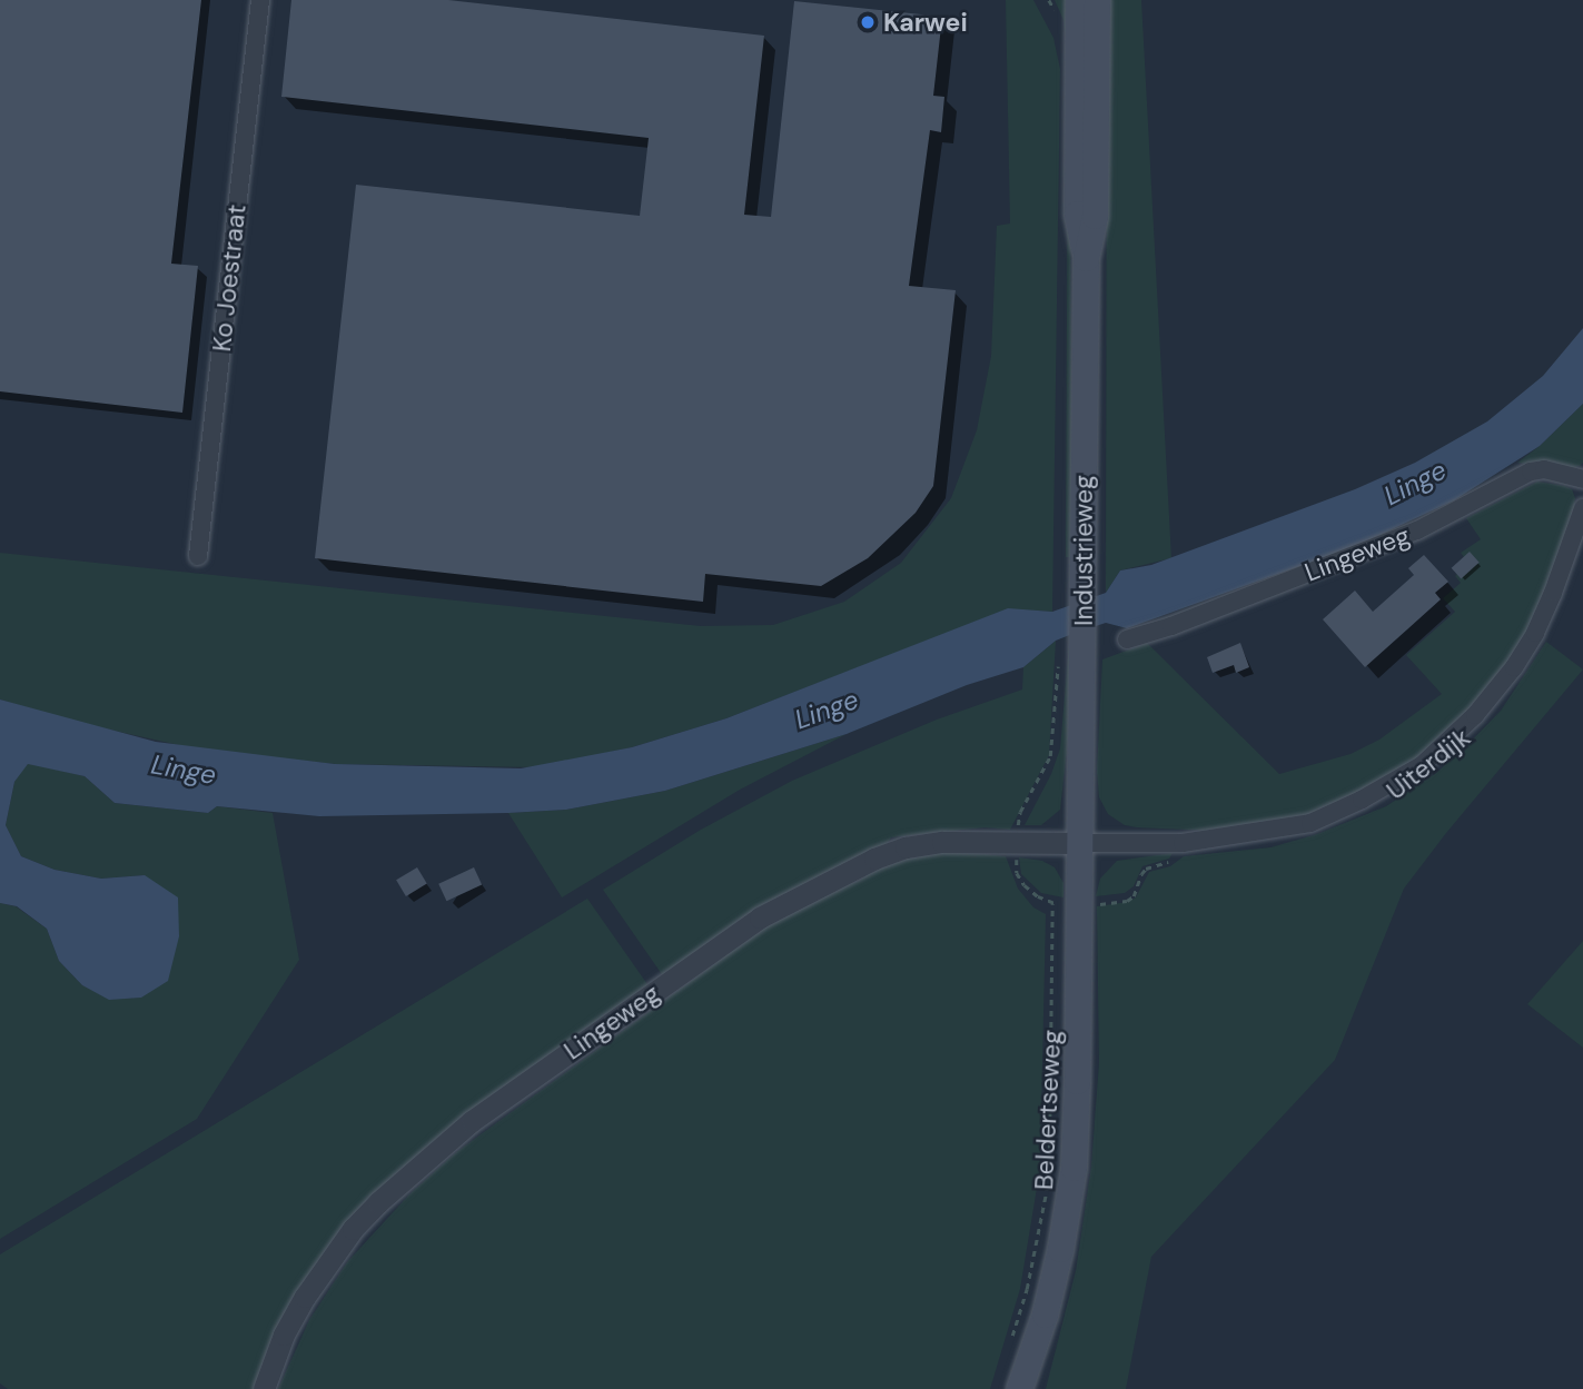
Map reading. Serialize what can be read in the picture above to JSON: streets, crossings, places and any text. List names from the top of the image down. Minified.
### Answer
{"streets":{"main road":["Industrieweg","Beldertseweg"],"street":["Ko Joestraat","Lingeweg","Uiterdijk"]},"crossings":[["Industrieweg","Lingeweg"],["Industrieweg","Uiterdijk"],["Industrieweg","Beldertseweg"],["Lingeweg","Uiterdijk"],["Lingeweg","Beldertseweg"],["Uiterdijk","Beldertseweg"]],"water":["Linge"],"places":["Karwei"]}
